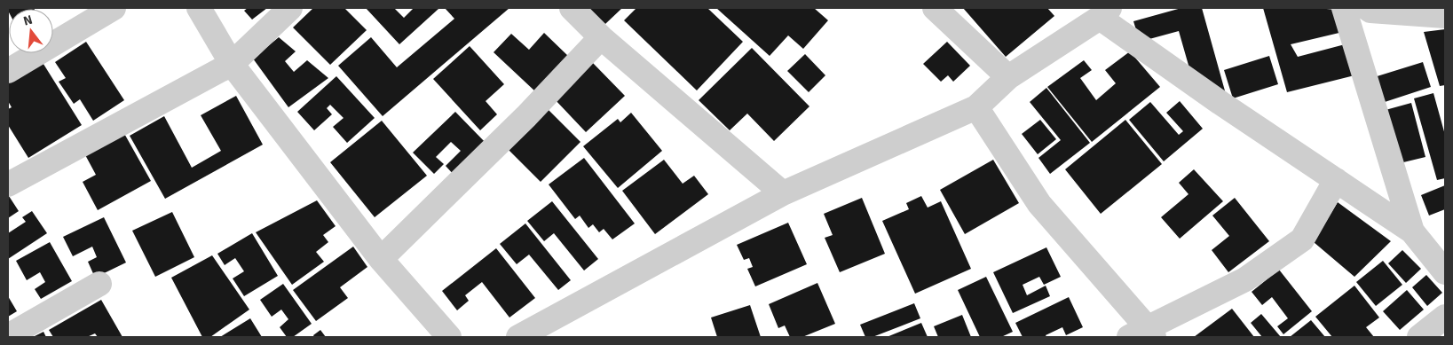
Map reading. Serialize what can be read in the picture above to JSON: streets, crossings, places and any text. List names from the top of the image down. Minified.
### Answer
{"north":"top"}
